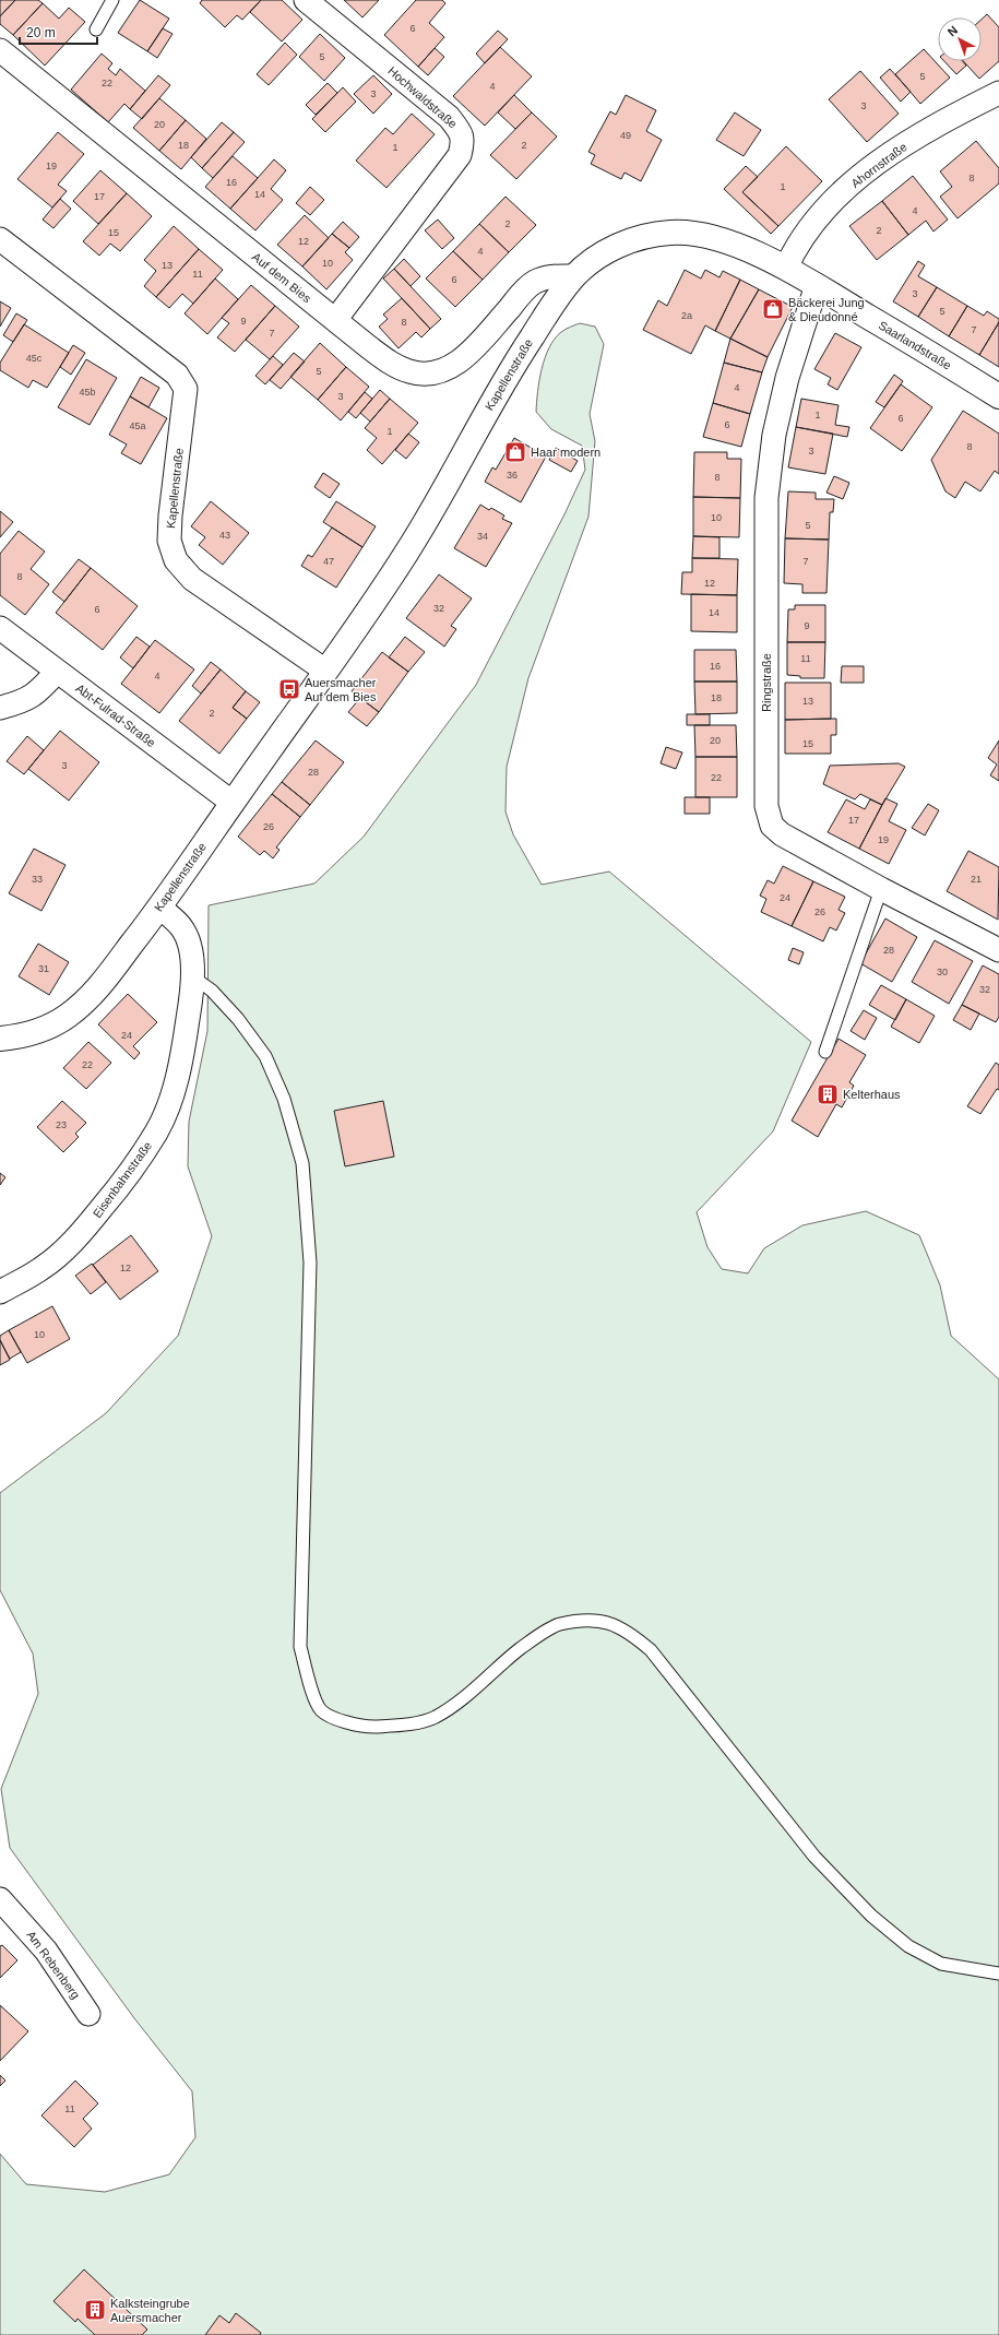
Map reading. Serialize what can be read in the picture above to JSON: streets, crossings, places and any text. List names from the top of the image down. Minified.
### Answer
{"streets":{"street":["Hochwaldstraße","Ahornstraße","Auf dem Bies","Saarlandstraße","Kapellenstraße","Ringstraße","Abt-Fulrad-Straße","Eisenbahnstraße","Am Rebenberg"]},"crossings":[["Hochwaldstraße","Auf dem Bies"],["Ahornstraße","Saarlandstraße"],["Ahornstraße","Kapellenstraße"],["Auf dem Bies","Kapellenstraße"],["Saarlandstraße","Kapellenstraße"],["Saarlandstraße","Ringstraße"],["Kapellenstraße","Abt-Fulrad-Straße"],["Kapellenstraße","Eisenbahnstraße"]],"places":{"shop":["Bäckerei Jung & Dieudonné","Haar modern"],"bus stop":["Auersmacher Auf dem Bies"],"building":["Kelterhaus","Kalksteingrube Auersmacher"]},"house_numbers":["6","5","5","22","4","3","3","20","49","18","2","1","19","8","16","1","14","17","4","2","2","15","12","4","10","13","11","6","3","5","2a","9","8","7","7","45c","5","4","45b","3","1","6","6","45a","1","8","3","36","8","10","5","43","34","47","7","8","12","32","6","14","9","11","16","4","18","13","2","20","15","3","28","22","17","26","19","33","21","24","26","28","31","30","32","24","22","23","12","10","11"],"scale_bar":"20 m","north":"top left"}
